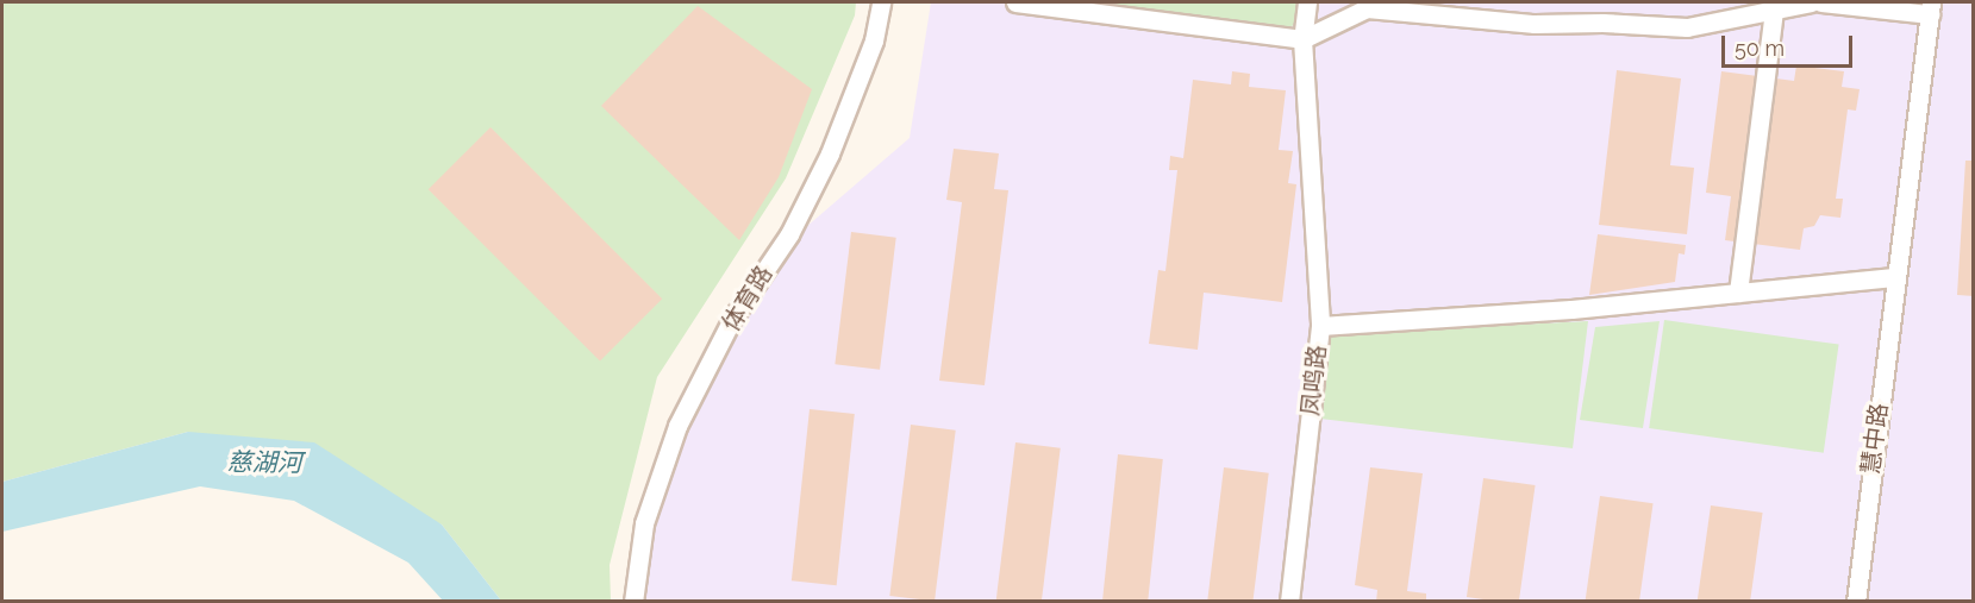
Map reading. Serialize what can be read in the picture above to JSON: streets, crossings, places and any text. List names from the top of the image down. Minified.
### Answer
{"streets":{"street":["体育路","凤鸣路","慧中路"]},"water":["慈湖河"],"scale_bar":"50 m"}
